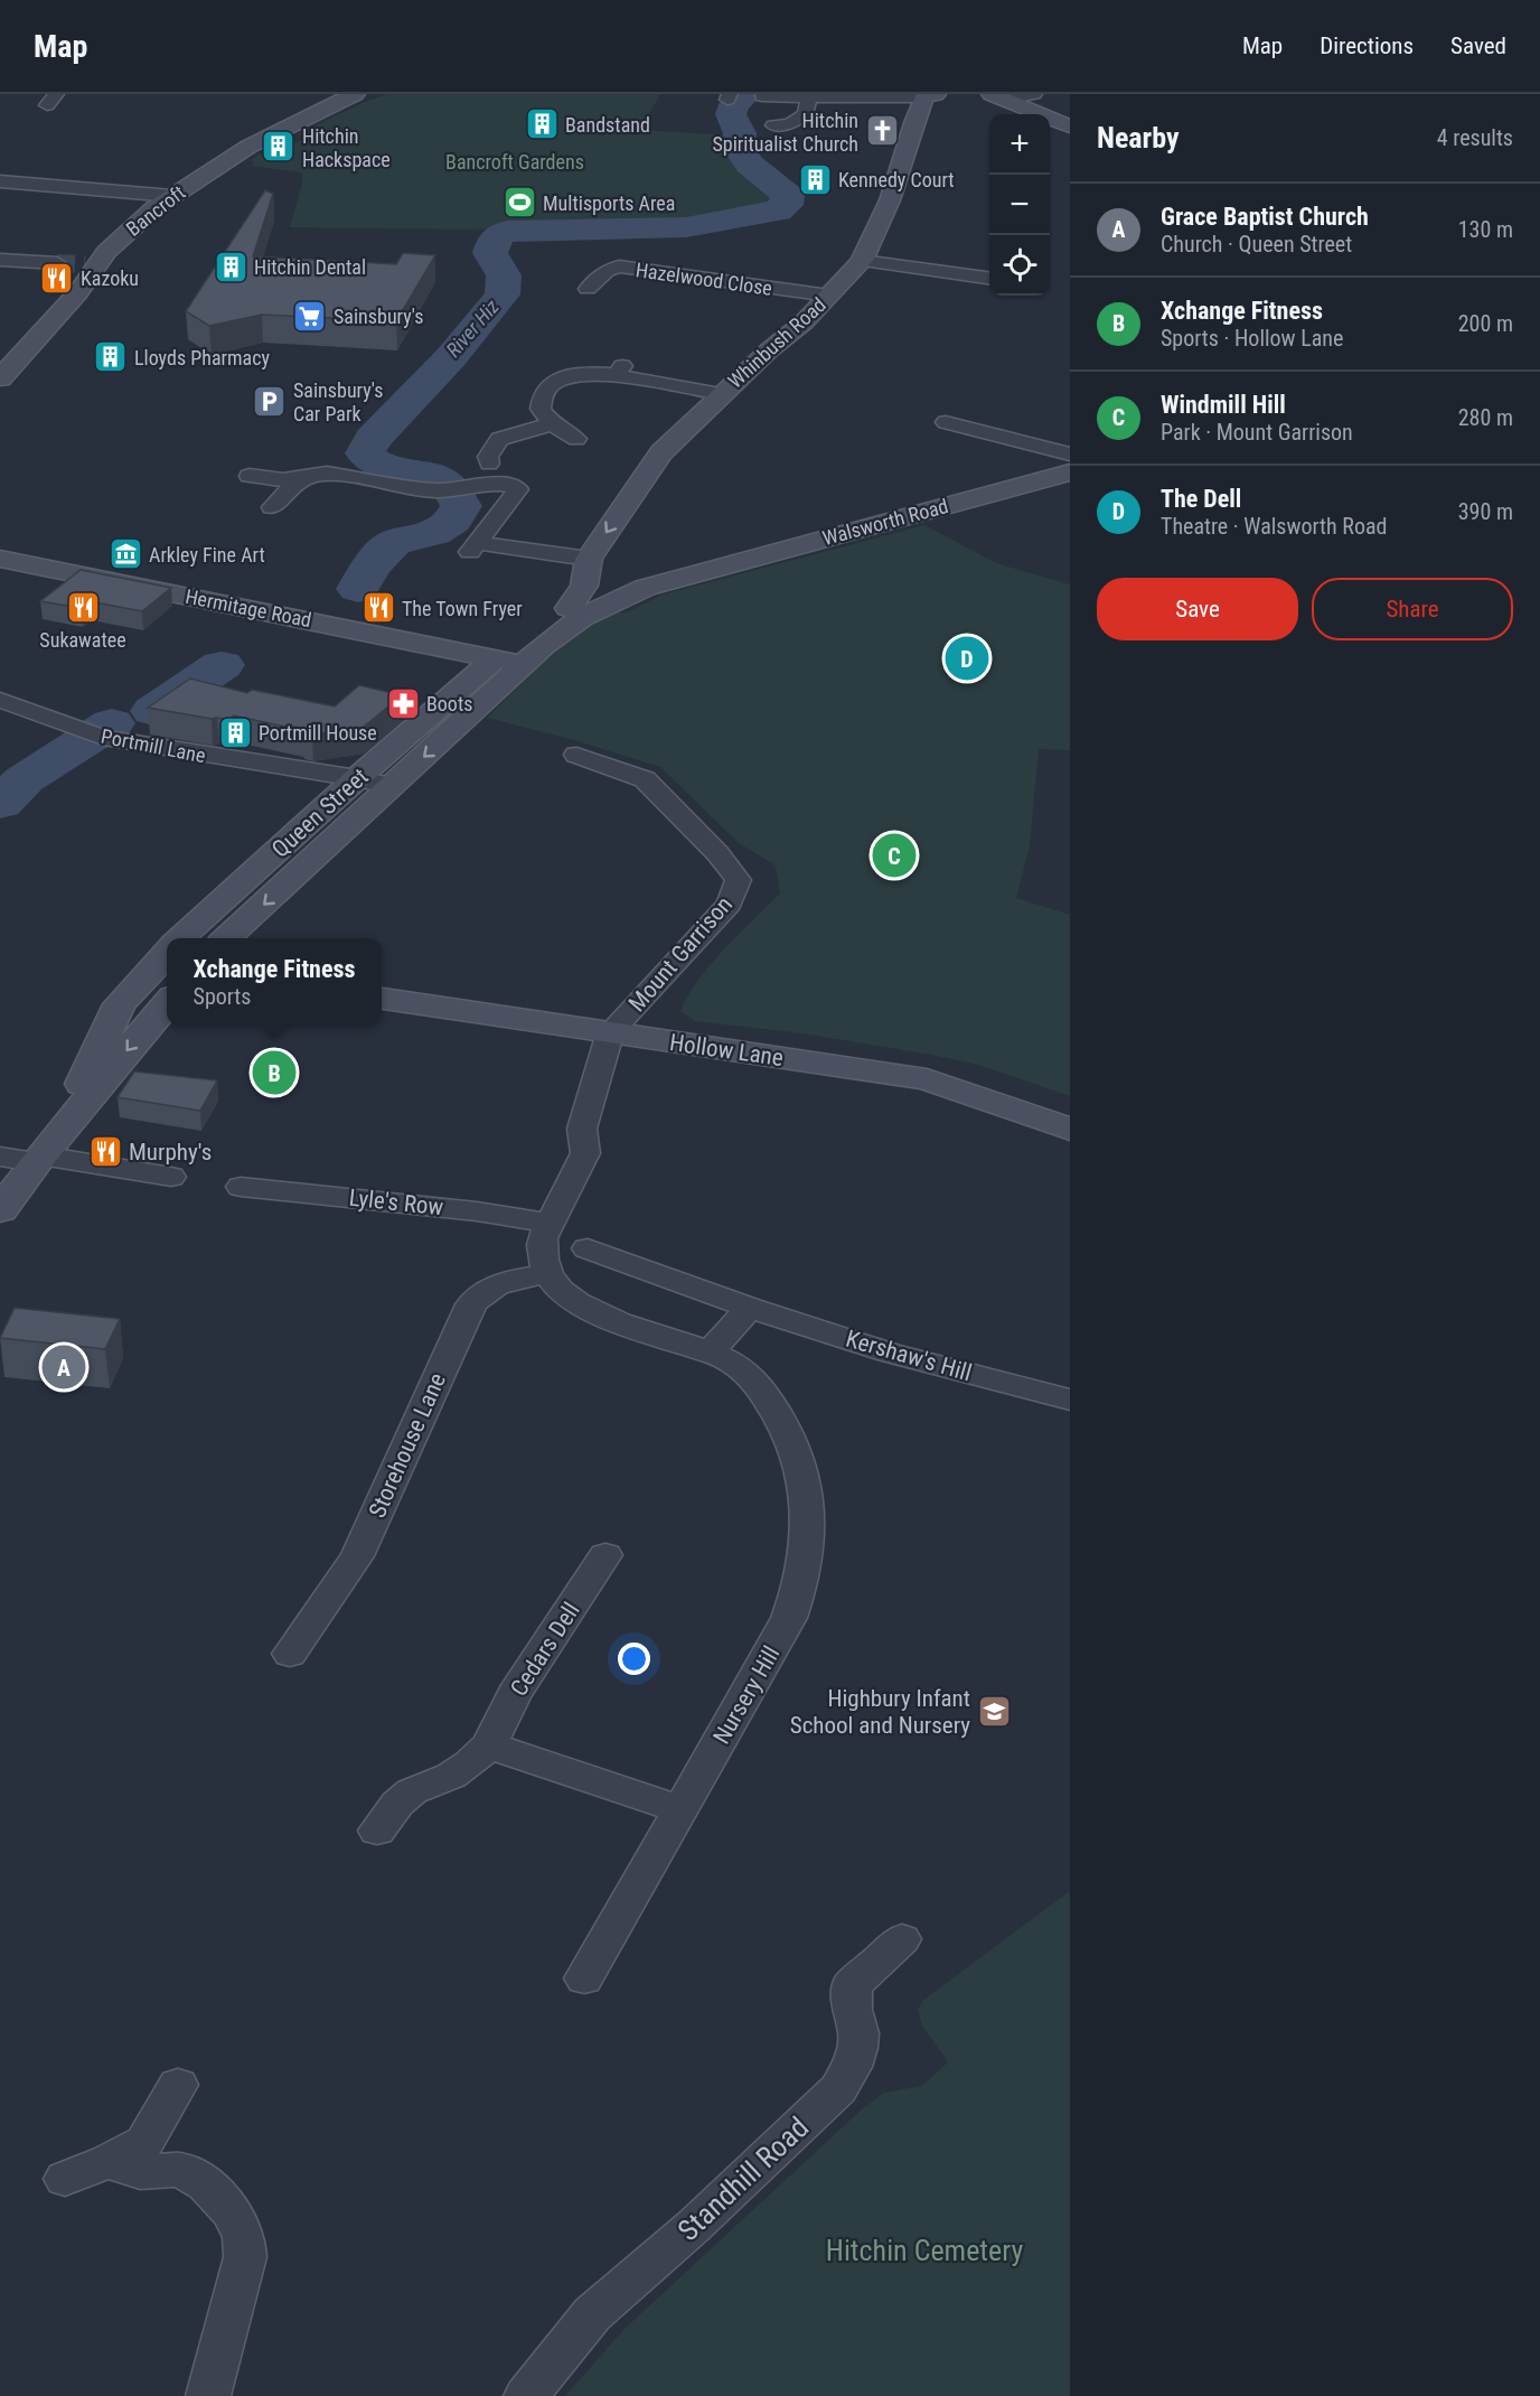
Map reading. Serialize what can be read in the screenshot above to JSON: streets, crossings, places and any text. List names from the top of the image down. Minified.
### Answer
{"streets":{"street":["Bancroft","Hazelwood Close","Whinbush Road","Walsworth Road","Hermitage Road","Portmill Lane","Queen Street","Mount Garrison","Hollow Lane","Lyle's Row","Kershaw's Hill","Storehouse Lane","Cedars Dell","Nursery Hill","Standhill Road"]},"crossings":[["Hazelwood Close","Whinbush Road"],["Whinbush Road","Walsworth Road"],["Walsworth Road","Hermitage Road"],["Walsworth Road","Queen Street"],["Hermitage Road","Queen Street"],["Portmill Lane","Queen Street"],["Mount Garrison","Hollow Lane"],["Storehouse Lane","Nursery Hill"]],"water":["River Hiz"],"parks":["Bancroft Gardens","Hitchin Cemetery"],"places":{"building":["Bandstand","Hitchin Hackspace","Kennedy Court","Hitchin Dental","Lloyds Pharmacy","Portmill House"],"church":["Hitchin Spiritualist Church"],"sports":["Multisports Area"],"restaurant":["Kazoku","Sukawatee","The Town Fryer","Murphy's"],"supermarket":["Sainsbury's"],"parking":["Sainsbury's Car Park"],"museum":["Arkley Fine Art"],"pharmacy":["Boots"],"school or university":["Highbury Infant School and Nursery"]},"page":{"header":"Map","nav":["Map","Directions","Saved"],"heading":["Nearby","4 results"],"map_buttons":["+","−"],"list":[{"mark":"A","name":"Grace Baptist Church","note":"Church · Queen Street","value":"130 m"},{"mark":"B","name":"Xchange Fitness","note":"Sports · Hollow Lane","value":"200 m"},{"mark":"C","name":"Windmill Hill","note":"Park · Mount Garrison","value":"280 m"},{"mark":"D","name":"The Dell","note":"Theatre · Walsworth Road","value":"390 m"}],"buttons":["Save","Share"],"pins":["D","C","B","A"],"popup":["Xchange Fitness","Sports"]}}
